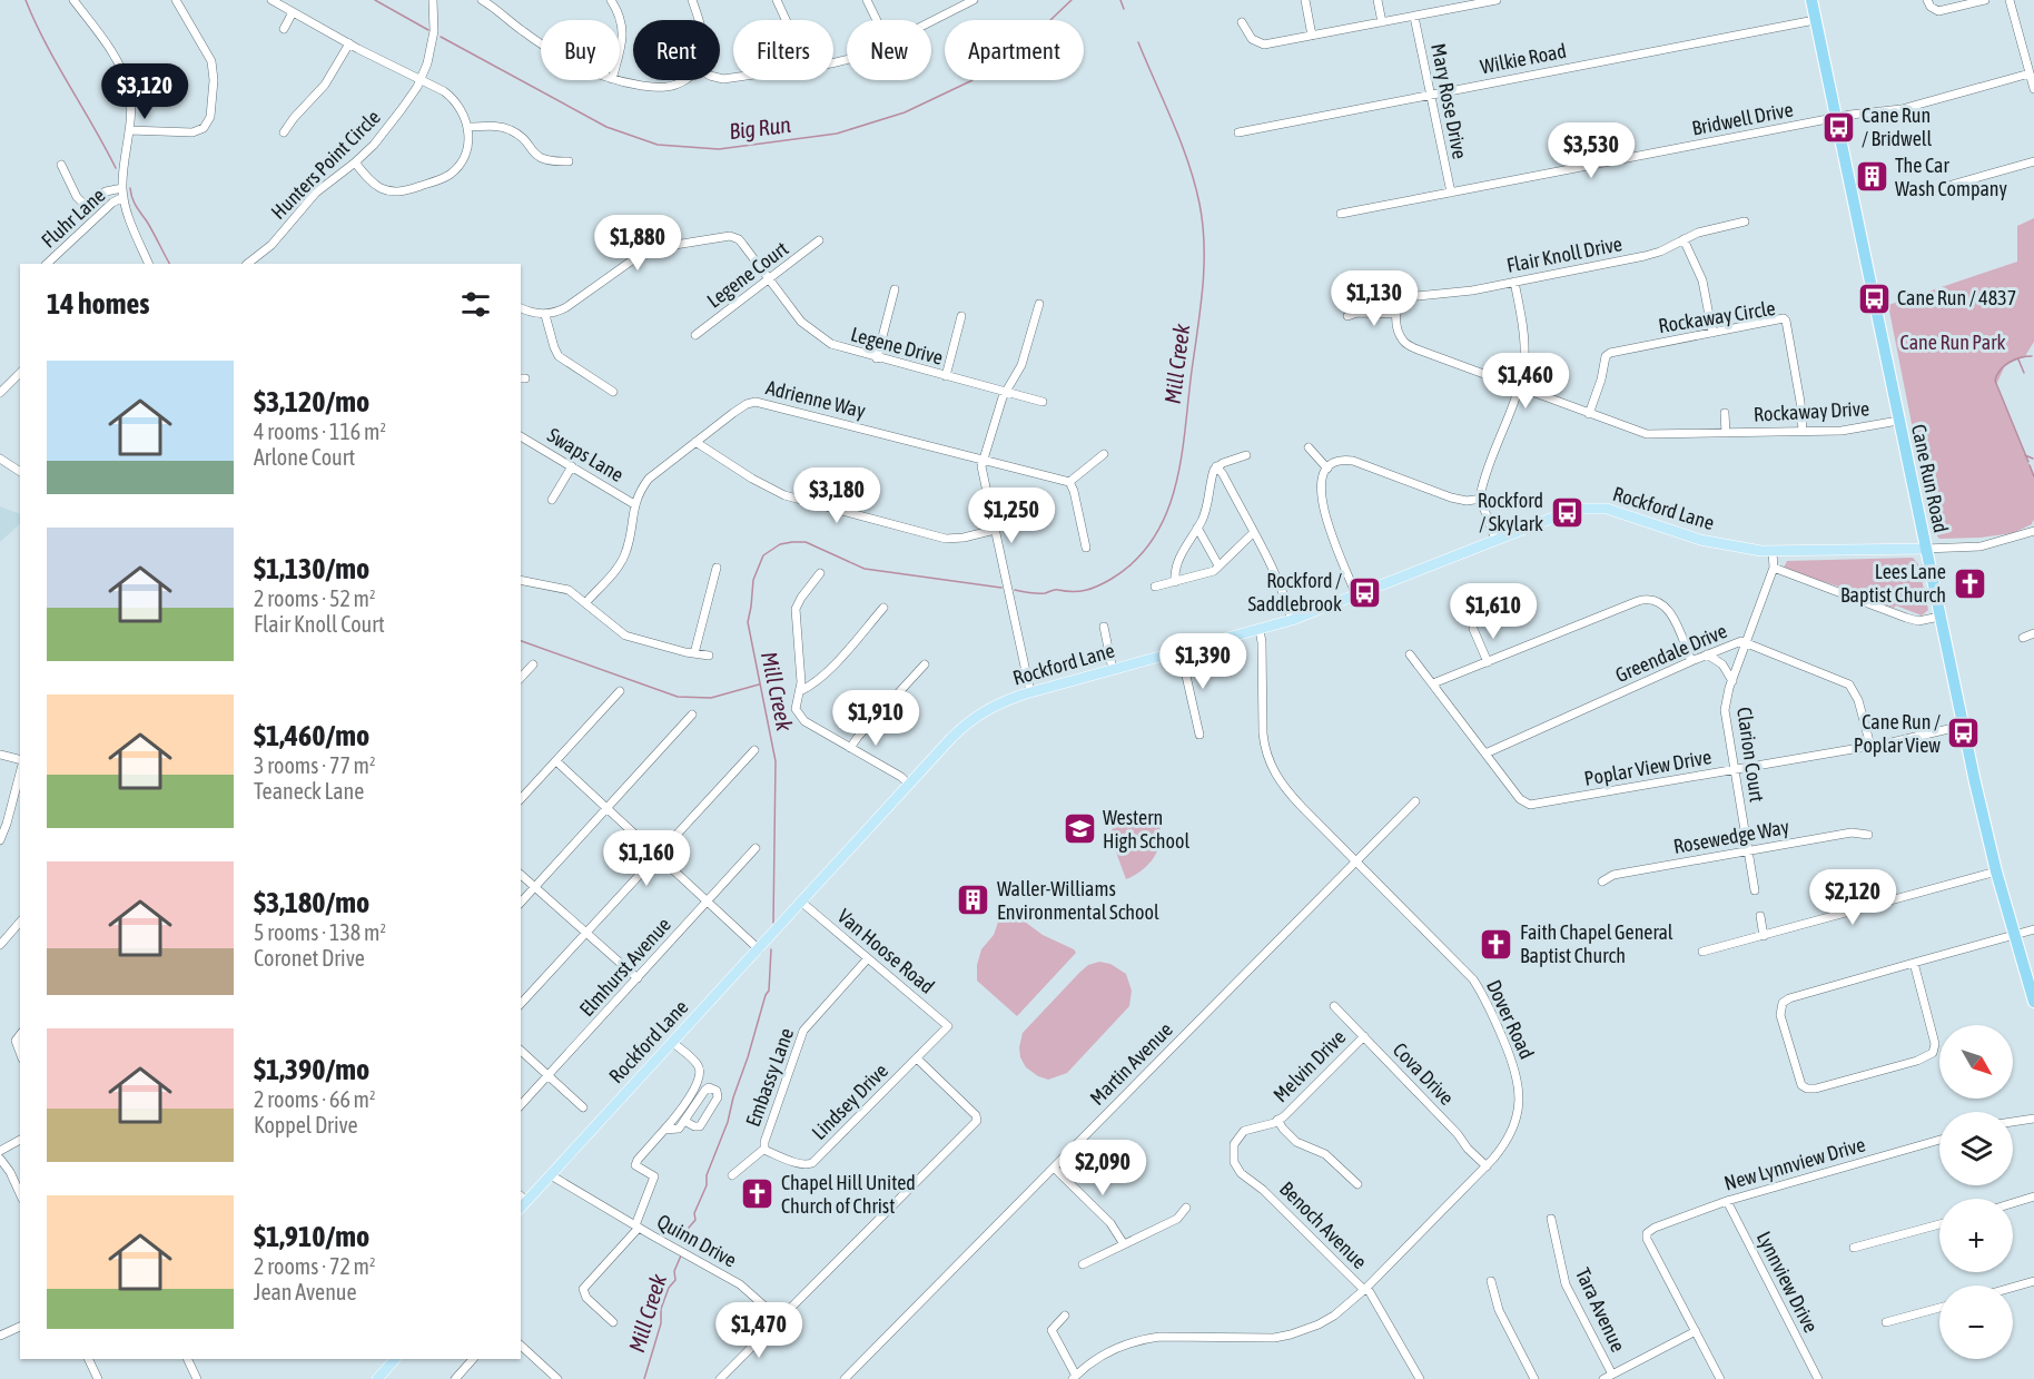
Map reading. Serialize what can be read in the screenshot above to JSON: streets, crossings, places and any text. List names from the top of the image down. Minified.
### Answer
{"streets":{"highway":["Cane Run Road"],"main road":["Rockford Lane"],"street":["Wilkie Road","Mary Rose Drive","Bridwell Drive","Hunters Point Circle","Fluhr Lane","Flair Knoll Drive","Legene Court","Rockaway Circle","Legene Drive","Adrienne Way","Rockaway Drive","Swaps Lane","Greendale Drive","Clarion Court","Poplar View Drive","Rosewedge Way","Van Hoose Road","Elmhurst Avenue","Dover Road","Martin Avenue","Melvin Drive","Cova Drive","Embassy Lane","Lindsey Drive","New Lynnview Drive","Benoch Avenue","Quinn Drive","Lynnview Drive","Tara Avenue"]},"crossings":[["Wilkie Road","Mary Rose Drive"],["Wilkie Road","Cane Run Road"],["Mary Rose Drive","Bridwell Drive"],["Bridwell Drive","Cane Run Road"],["Flair Knoll Drive","Rockaway Drive"],["Legene Court","Legene Drive"],["Rockaway Circle","Rockaway Drive"],["Adrienne Way","Swaps Lane"],["Rockaway Drive","Cane Run Road"],["Cane Run Road","Rockford Lane"],["Cane Run Road","Poplar View Drive"],["Rockford Lane","Clarion Court"],["Rockford Lane","Van Hoose Road"],["Rockford Lane","Dover Road"],["Rockford Lane","Quinn Drive"],["Greendale Drive","Clarion Court"],["Greendale Drive","Poplar View Drive"],["Clarion Court","Poplar View Drive"],["Clarion Court","Rosewedge Way"],["Van Hoose Road","Embassy Lane"],["Van Hoose Road","Lindsey Drive"],["Dover Road","Martin Avenue"],["Dover Road","Cova Drive"],["Dover Road","Benoch Avenue"],["Melvin Drive","Cova Drive"],["Melvin Drive","Benoch Avenue"],["Embassy Lane","Lindsey Drive"],["New Lynnview Drive","Lynnview Drive"]],"water":["Big Run","Mill Creek"],"parks":["Cane Run Park"],"places":{"bus stop":["Cane Run / Bridwell","Cane Run / 4837","Rockford / Skylark","Rockford / Saddlebrook","Cane Run / Poplar View"],"building":["The Car Wash Company","Waller-Williams Environmental School"],"church":["Lees Lane Baptist Church","Faith Chapel General Baptist Church","Chapel Hill United Church of Christ"],"school or university":["Western High School"]},"north":"bottom right","page":{"chip":["Buy","Rent","Filters","New","Apartment"],"price":["$3,120","$3,530","$1,880","$1,130","$1,460","$3,180","$1,250","$1,610","$1,390","$1,910","$1,160","$2,120","$2,090","$1,470"],"heading":"14 homes","list":[{"name":"$3,120/mo","note":"4 rooms · 116 m² · Arlone Court"},{"name":"$1,130/mo","note":"2 rooms · 52 m² · Flair Knoll Court"},{"name":"$1,460/mo","note":"3 rooms · 77 m² · Teaneck Lane"},{"name":"$3,180/mo","note":"5 rooms · 138 m² · Coronet Drive"},{"name":"$1,390/mo","note":"2 rooms · 66 m² · Koppel Drive"},{"name":"$1,910/mo","note":"2 rooms · 72 m² · Jean Avenue"}],"map_buttons":["+","−"]}}
